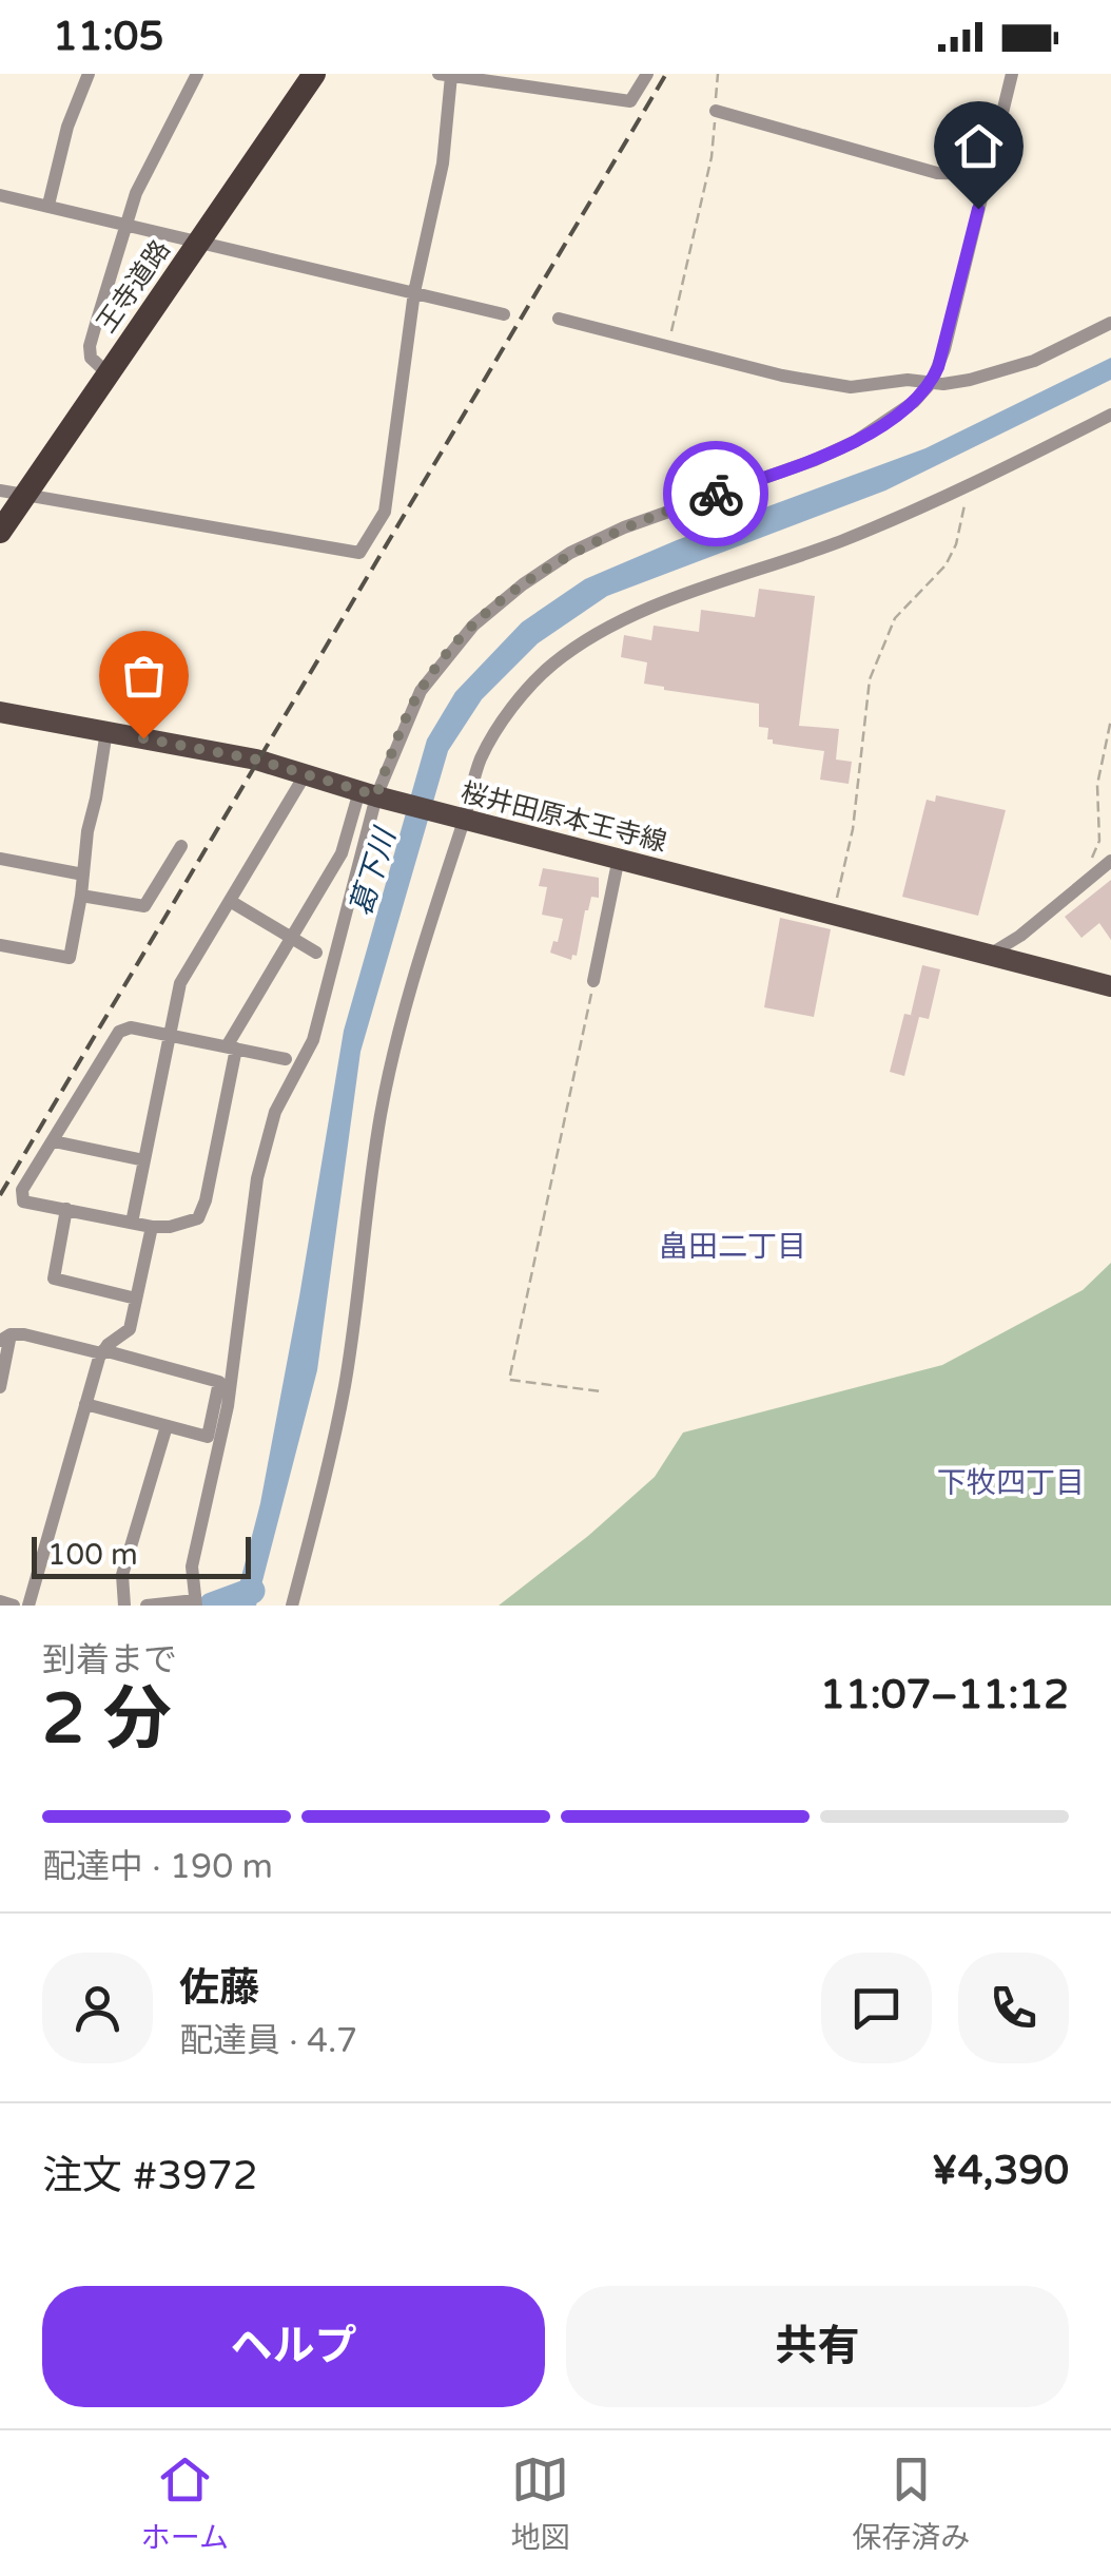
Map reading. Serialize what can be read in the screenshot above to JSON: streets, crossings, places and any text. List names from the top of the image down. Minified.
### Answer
{"streets":{"highway":["王寺道路"],"main road":["桜井田原本王寺線"]},"districts":["畠田二丁目","下牧四丁目"],"water":["葛下川"],"scale_bar":"100 m","page":{"status":"11:05","scale":"100 m","heading":["2 分","到着まで","11:07–11:12"],"panel":["佐藤","配達員 · 4.7","注文 #3972","¥4,390"],"bar":"配達中 · 190 m","buttons":["ヘルプ","共有"],"tabs":["ホーム","地図","保存済み"]}}
